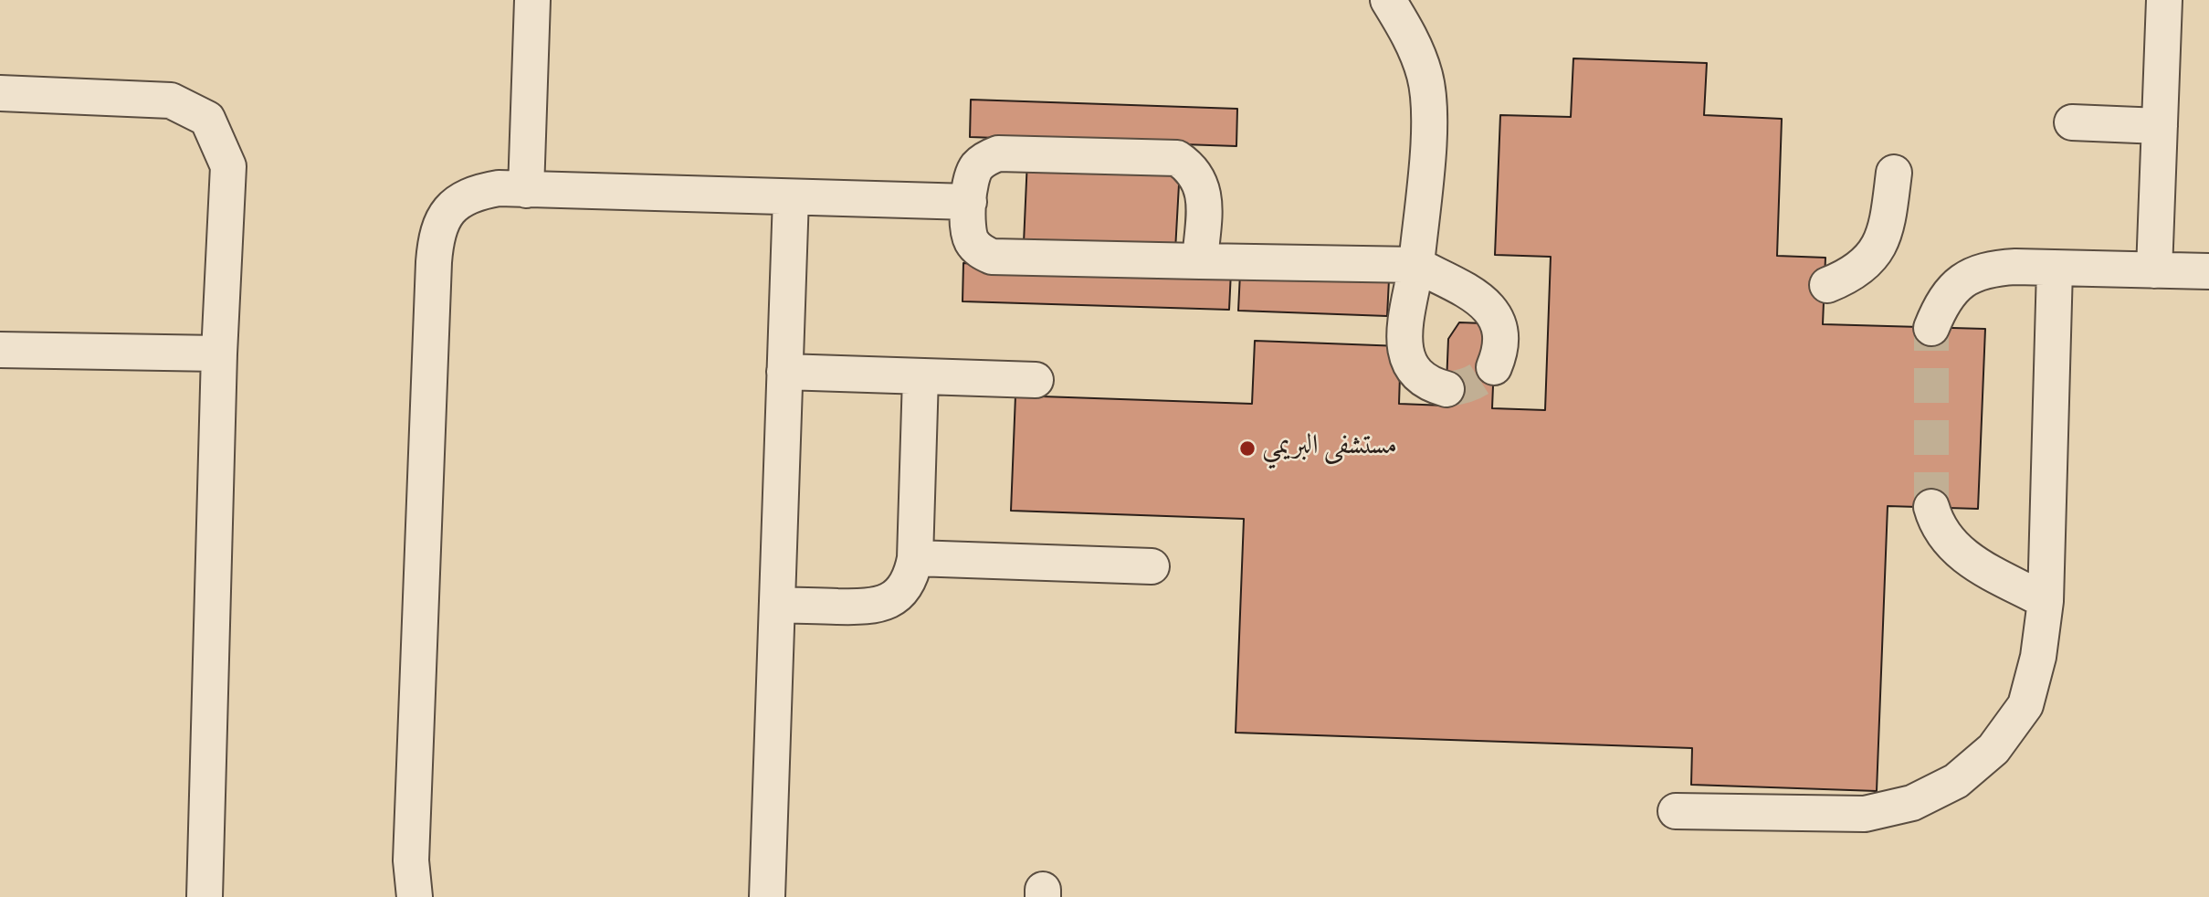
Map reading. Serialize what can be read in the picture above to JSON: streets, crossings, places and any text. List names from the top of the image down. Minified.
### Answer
{"places":["مستشفى البريمي"]}
